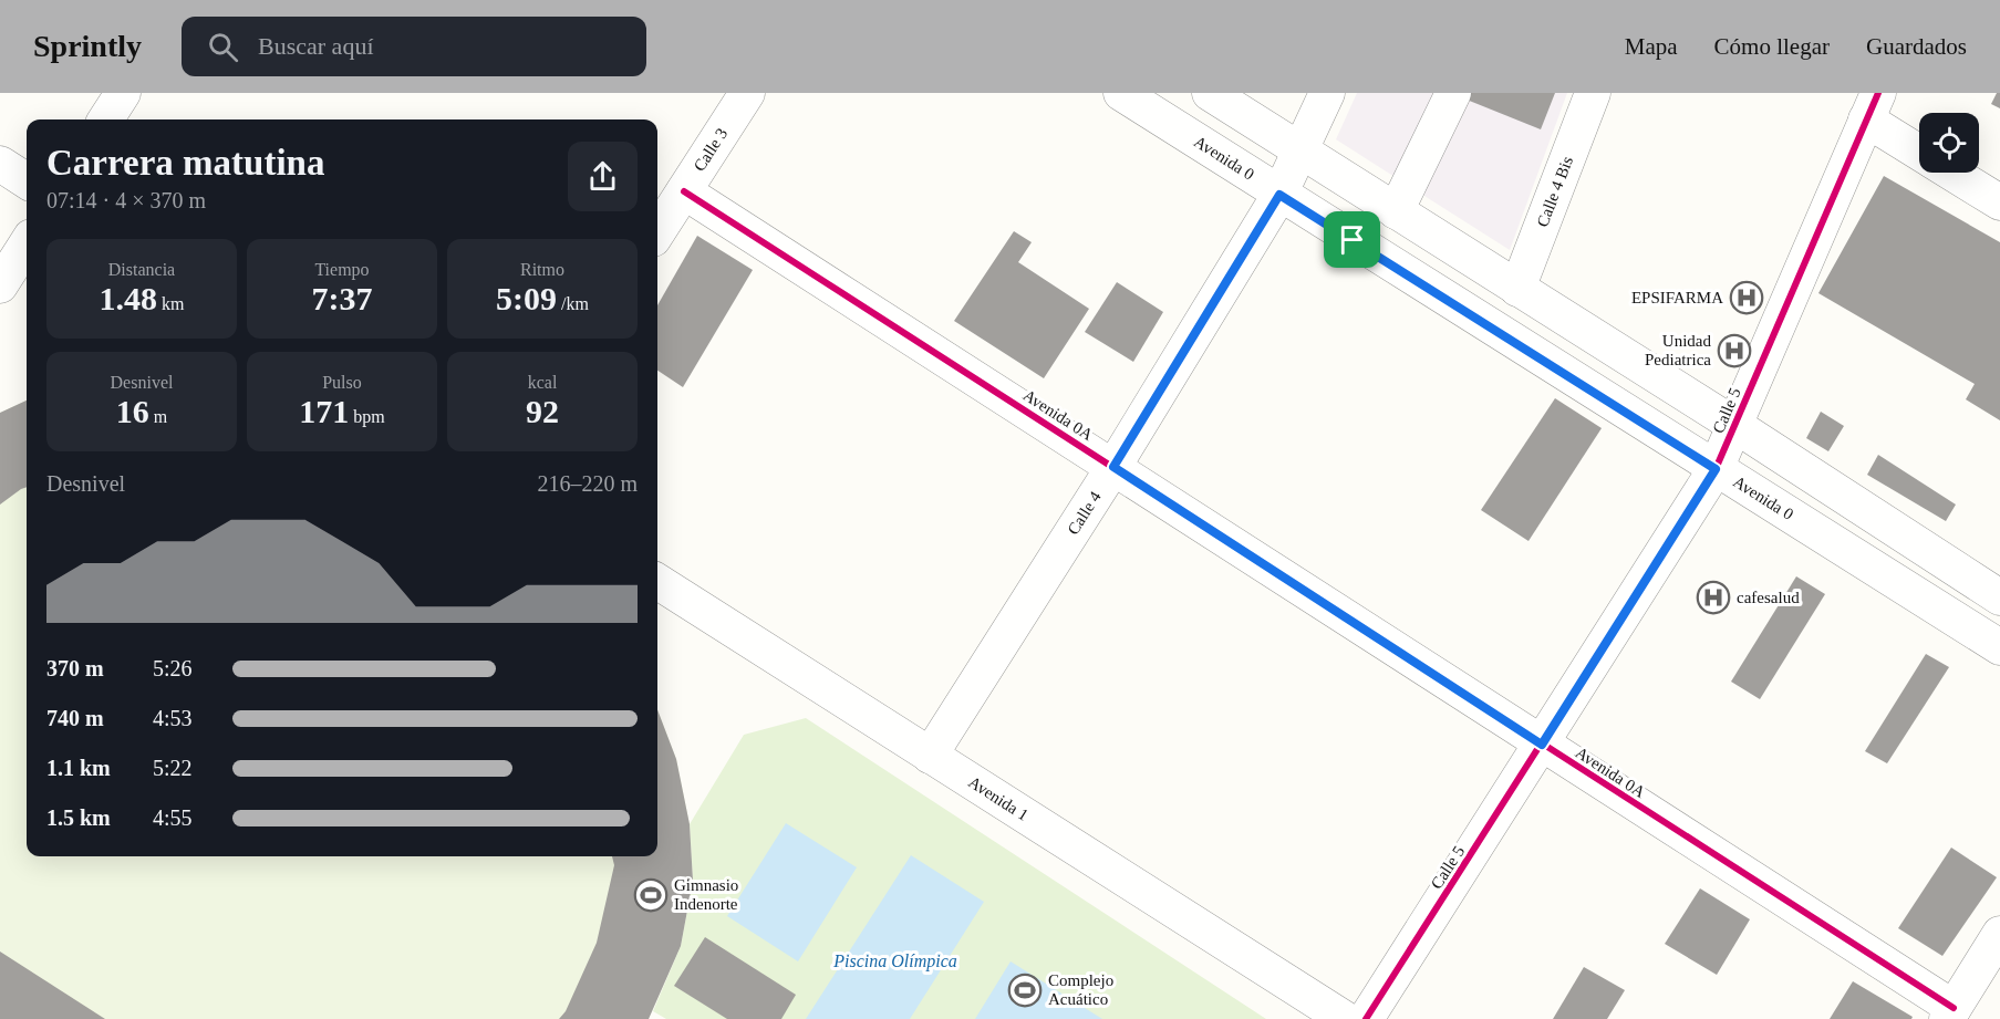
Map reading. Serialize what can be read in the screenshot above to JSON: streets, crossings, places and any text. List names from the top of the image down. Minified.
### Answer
{"streets":{"street":["Calle 3","Avenida 0","Calle 4 Bis","Calle 5","Avenida 0A","Calle 4","Avenida 1"]},"crossings":[["Calle 3","Avenida 0A"],["Avenida 0","Calle 5"],["Avenida 0","Calle 4"],["Calle 5","Avenida 0A"],["Avenida 0A","Calle 4"],["Calle 4","Avenida 1"]],"water":["Piscina Olímpica"],"places":{"hospital":["EPSIFARMA","Unidad Pediatrica","cafesalud"],"sports":["Gimnasio Indenorte","Complejo Acuático"]},"page":{"header":"Sprintly","search":"Buscar aquí","nav":["Mapa","Cómo llegar","Guardados"],"heading":["Carrera matutina","07:14 · 4 × 370 m"],"stats":[["Distancia","1.48 km"],["Tiempo","7:37"],["Ritmo","5:09 /km"],["Desnivel","16 m"],["Pulso","171 bpm"],["kcal","92"]],"chart":["Desnivel","216–220 m"],"list":[{"name":"370 m","note":"5:26"},{"name":"740 m","note":"4:53"},{"name":"1.1 km","note":"5:22"},{"name":"1.5 km","note":"4:55"}]}}
